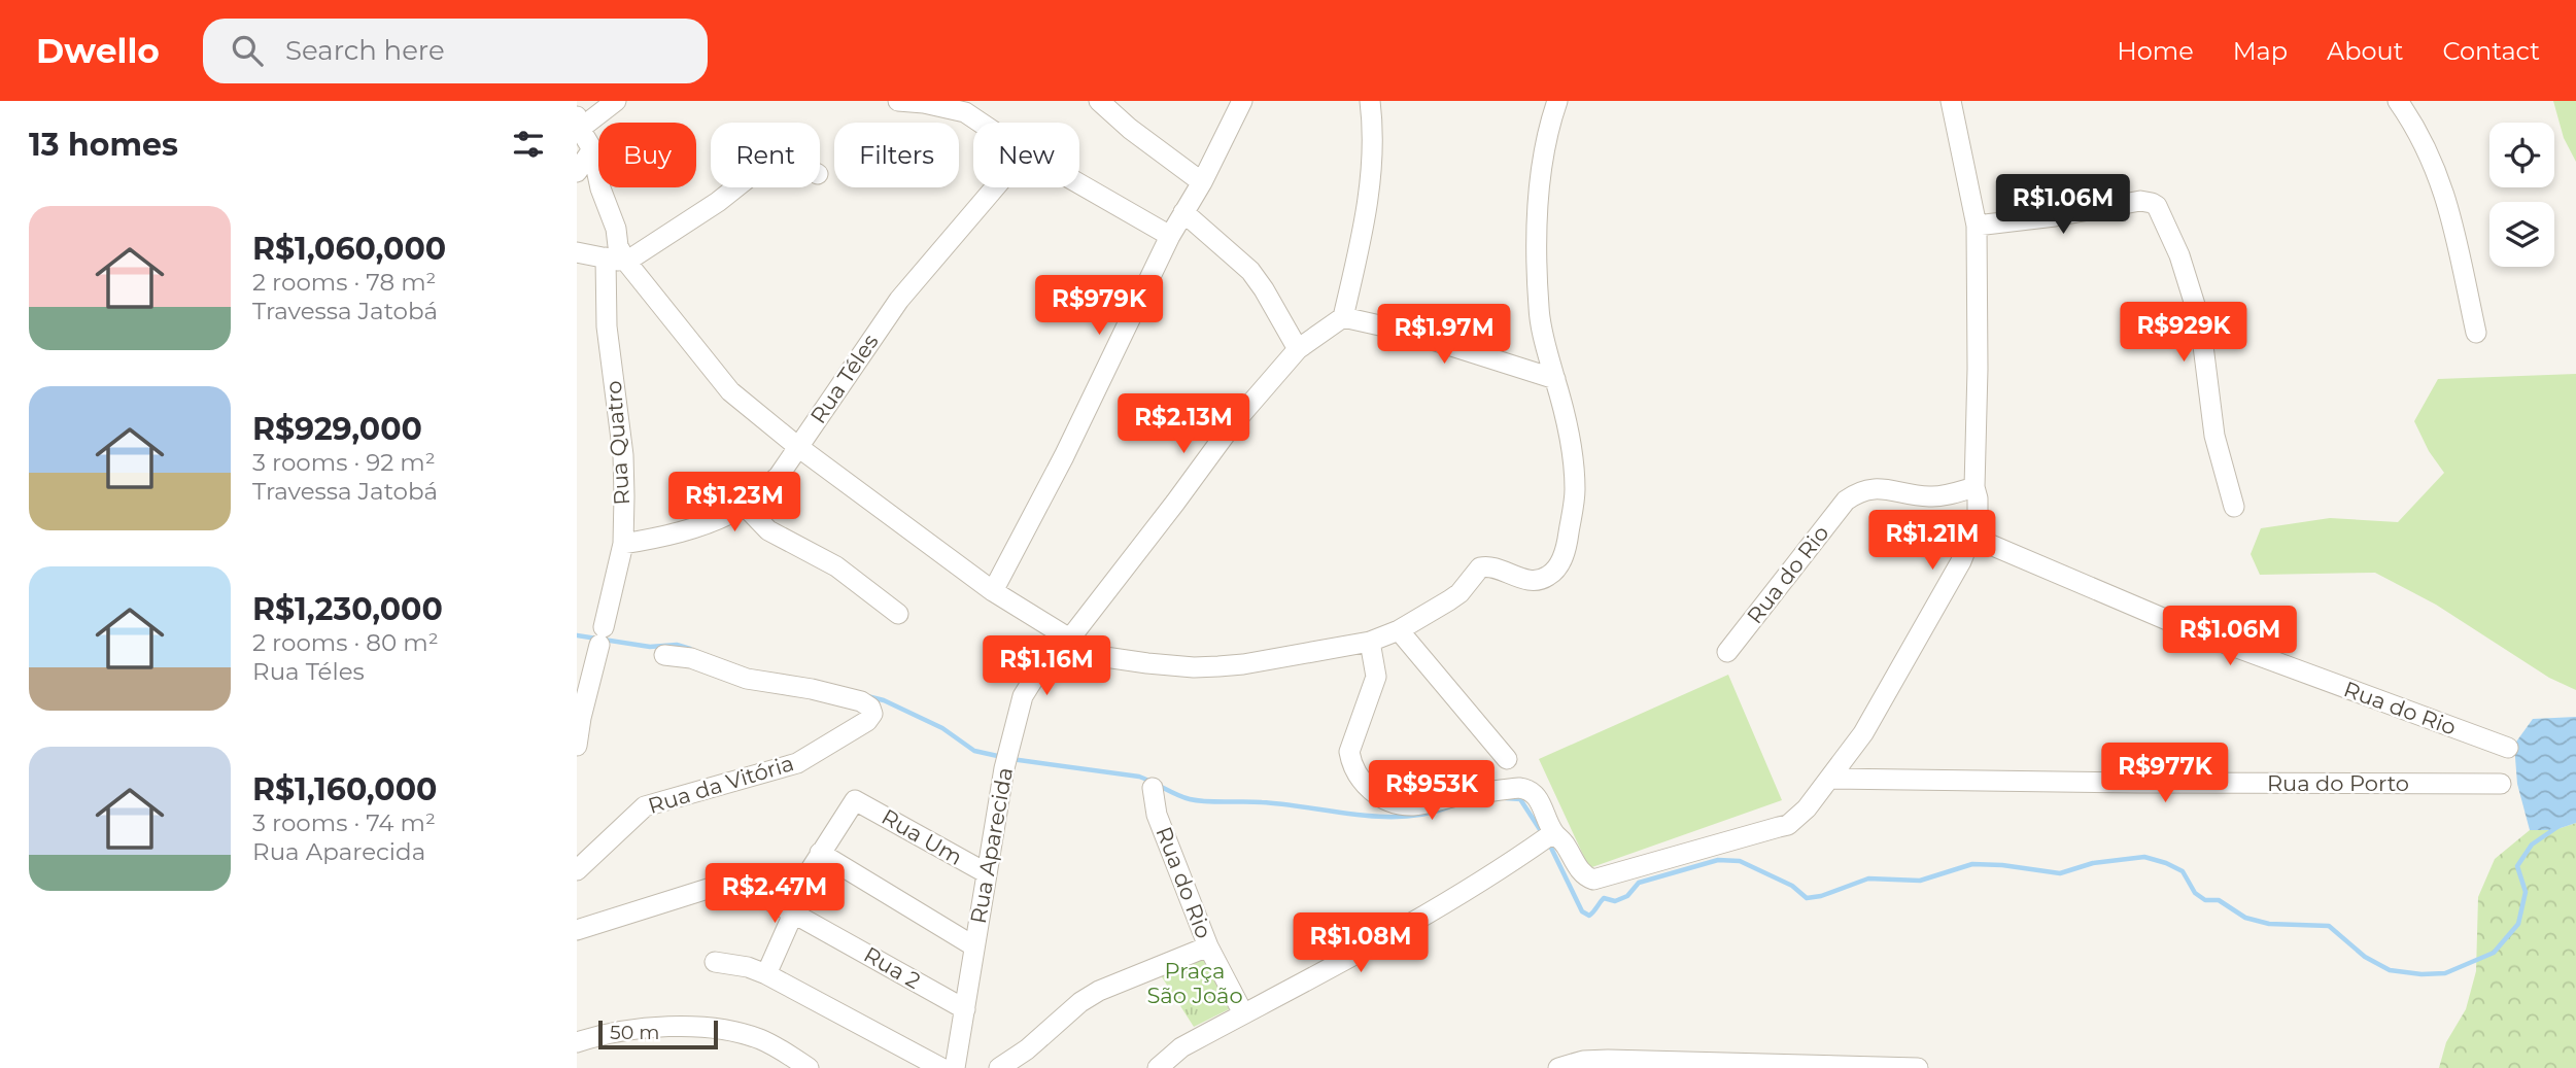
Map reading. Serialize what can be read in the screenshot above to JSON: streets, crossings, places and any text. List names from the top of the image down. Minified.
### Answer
{"streets":{"street":["Rua Téles","Rua Quatro","Rua do Rio","Rua do Porto","Rua da Vitória","Rua Um","Rua Aparecida","Rua 2"]},"crossings":[["Rua Téles","Rua Quatro"],["Rua Um","Rua Aparecida"],["Rua Aparecida","Rua 2"]],"parks":["Praça São João"],"scale_bar":"50 m","page":{"header":"Dwello","search":"Search here","nav":["Home","Map","About","Contact"],"heading":"13 homes","chip":["Buy","Rent","Filters","New"],"price":["R$1.06M","R$979K","R$929K","R$1.97M","R$2.13M","R$1.23M","R$1.21M","R$1.06M","R$1.16M","R$977K","R$953K","R$2.47M","R$1.08M"],"list":[{"name":"R$1,060,000","note":"2 rooms · 78 m² · Travessa Jatobá"},{"name":"R$929,000","note":"3 rooms · 92 m² · Travessa Jatobá"},{"name":"R$1,230,000","note":"2 rooms · 80 m² · Rua Téles"},{"name":"R$1,160,000","note":"3 rooms · 74 m² · Rua Aparecida"}],"scale":"50 m"}}
